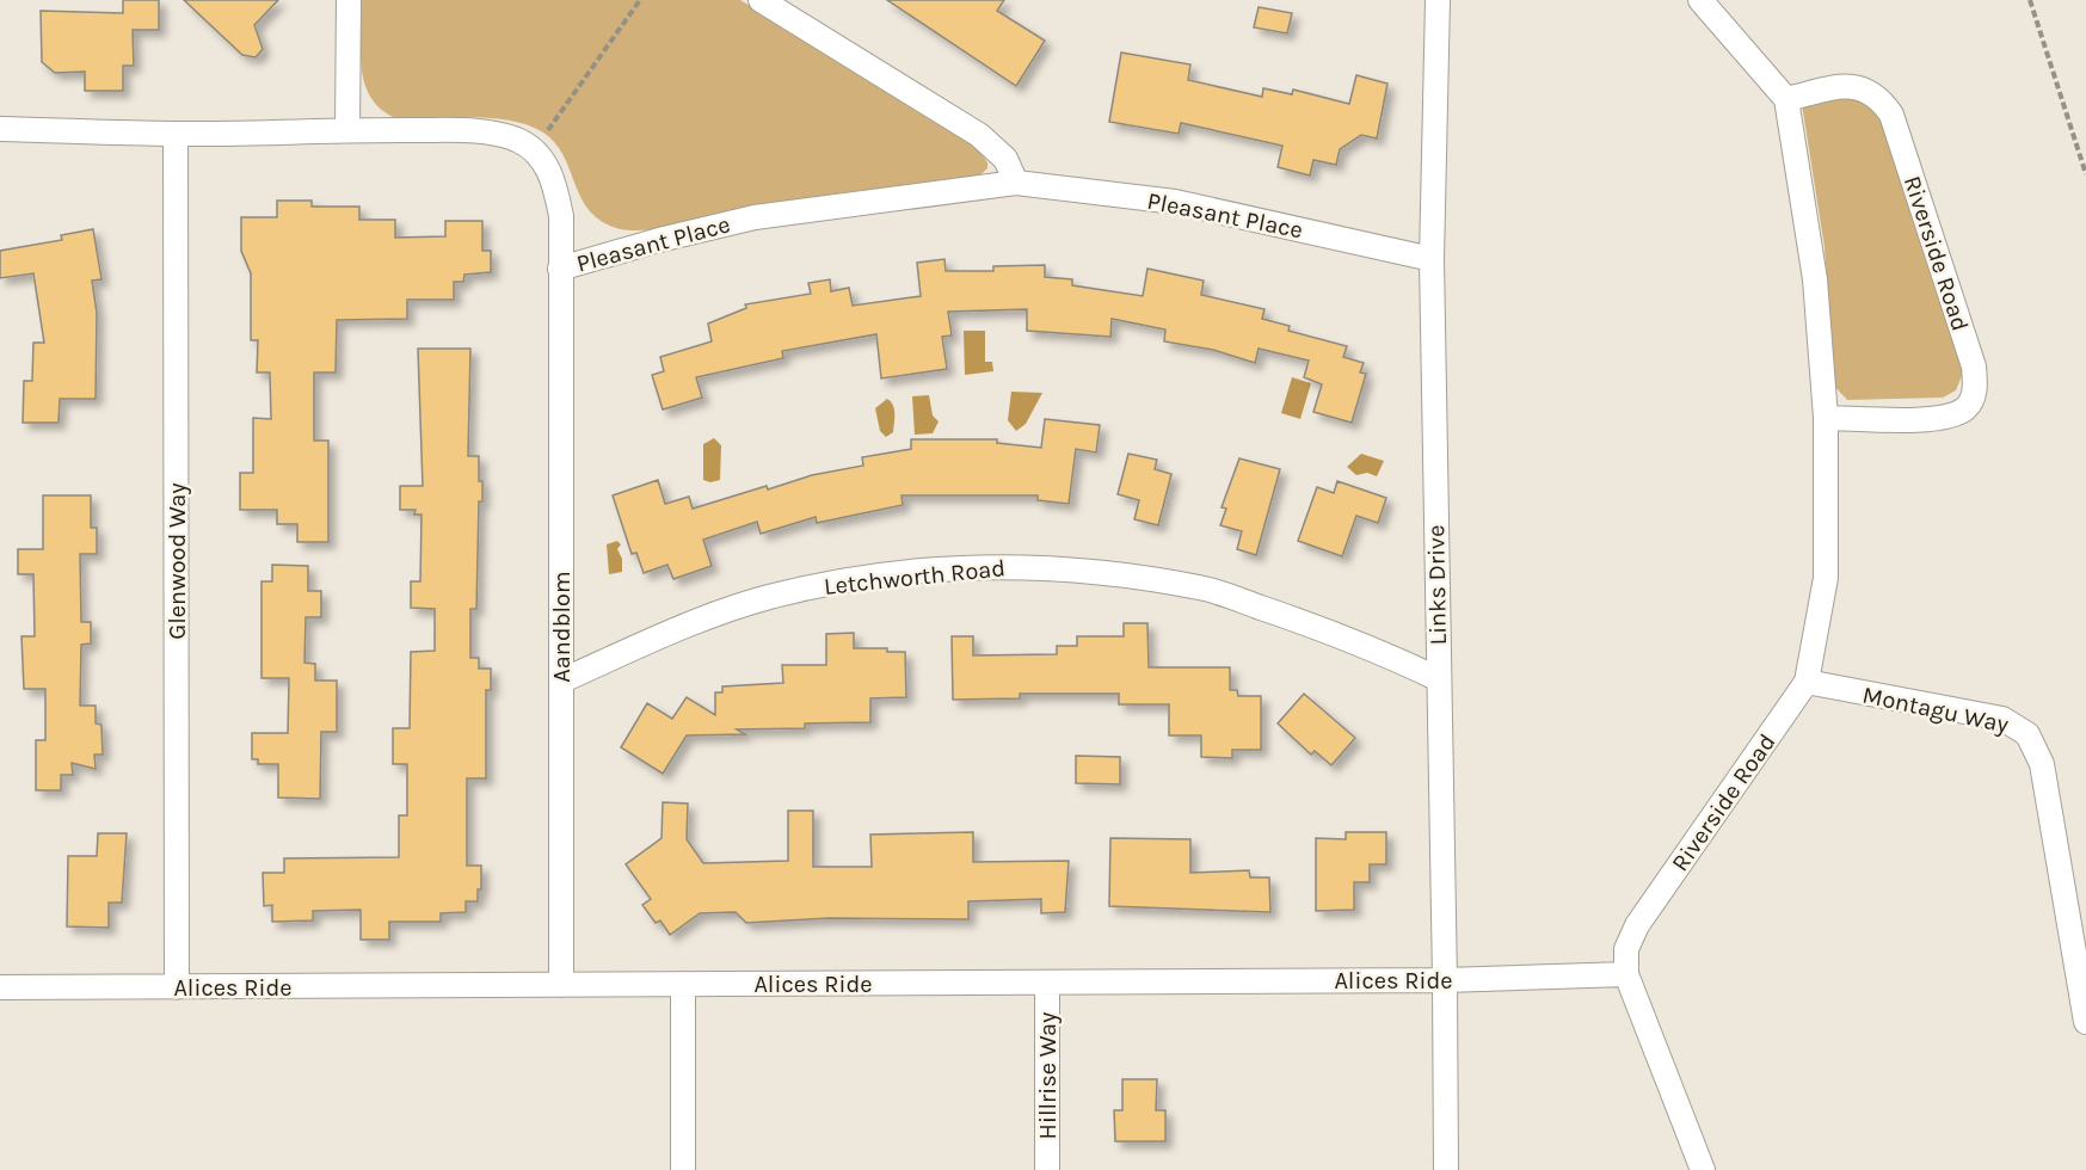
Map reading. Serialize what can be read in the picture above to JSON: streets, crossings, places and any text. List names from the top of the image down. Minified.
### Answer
{"streets":{"street":["Pleasant Place","Riverside Road","Glenwood Way","Letchworth Road","Links Drive","Aandblom","Montagu Way","Alices Ride","Hillrise Way"]},"crossings":[["Pleasant Place","Glenwood Way"],["Pleasant Place","Links Drive"],["Pleasant Place","Aandblom"],["Riverside Road","Montagu Way"],["Riverside Road","Alices Ride"],["Glenwood Way","Alices Ride"],["Letchworth Road","Links Drive"],["Letchworth Road","Aandblom"],["Links Drive","Alices Ride"],["Aandblom","Alices Ride"],["Alices Ride","Hillrise Way"]]}
